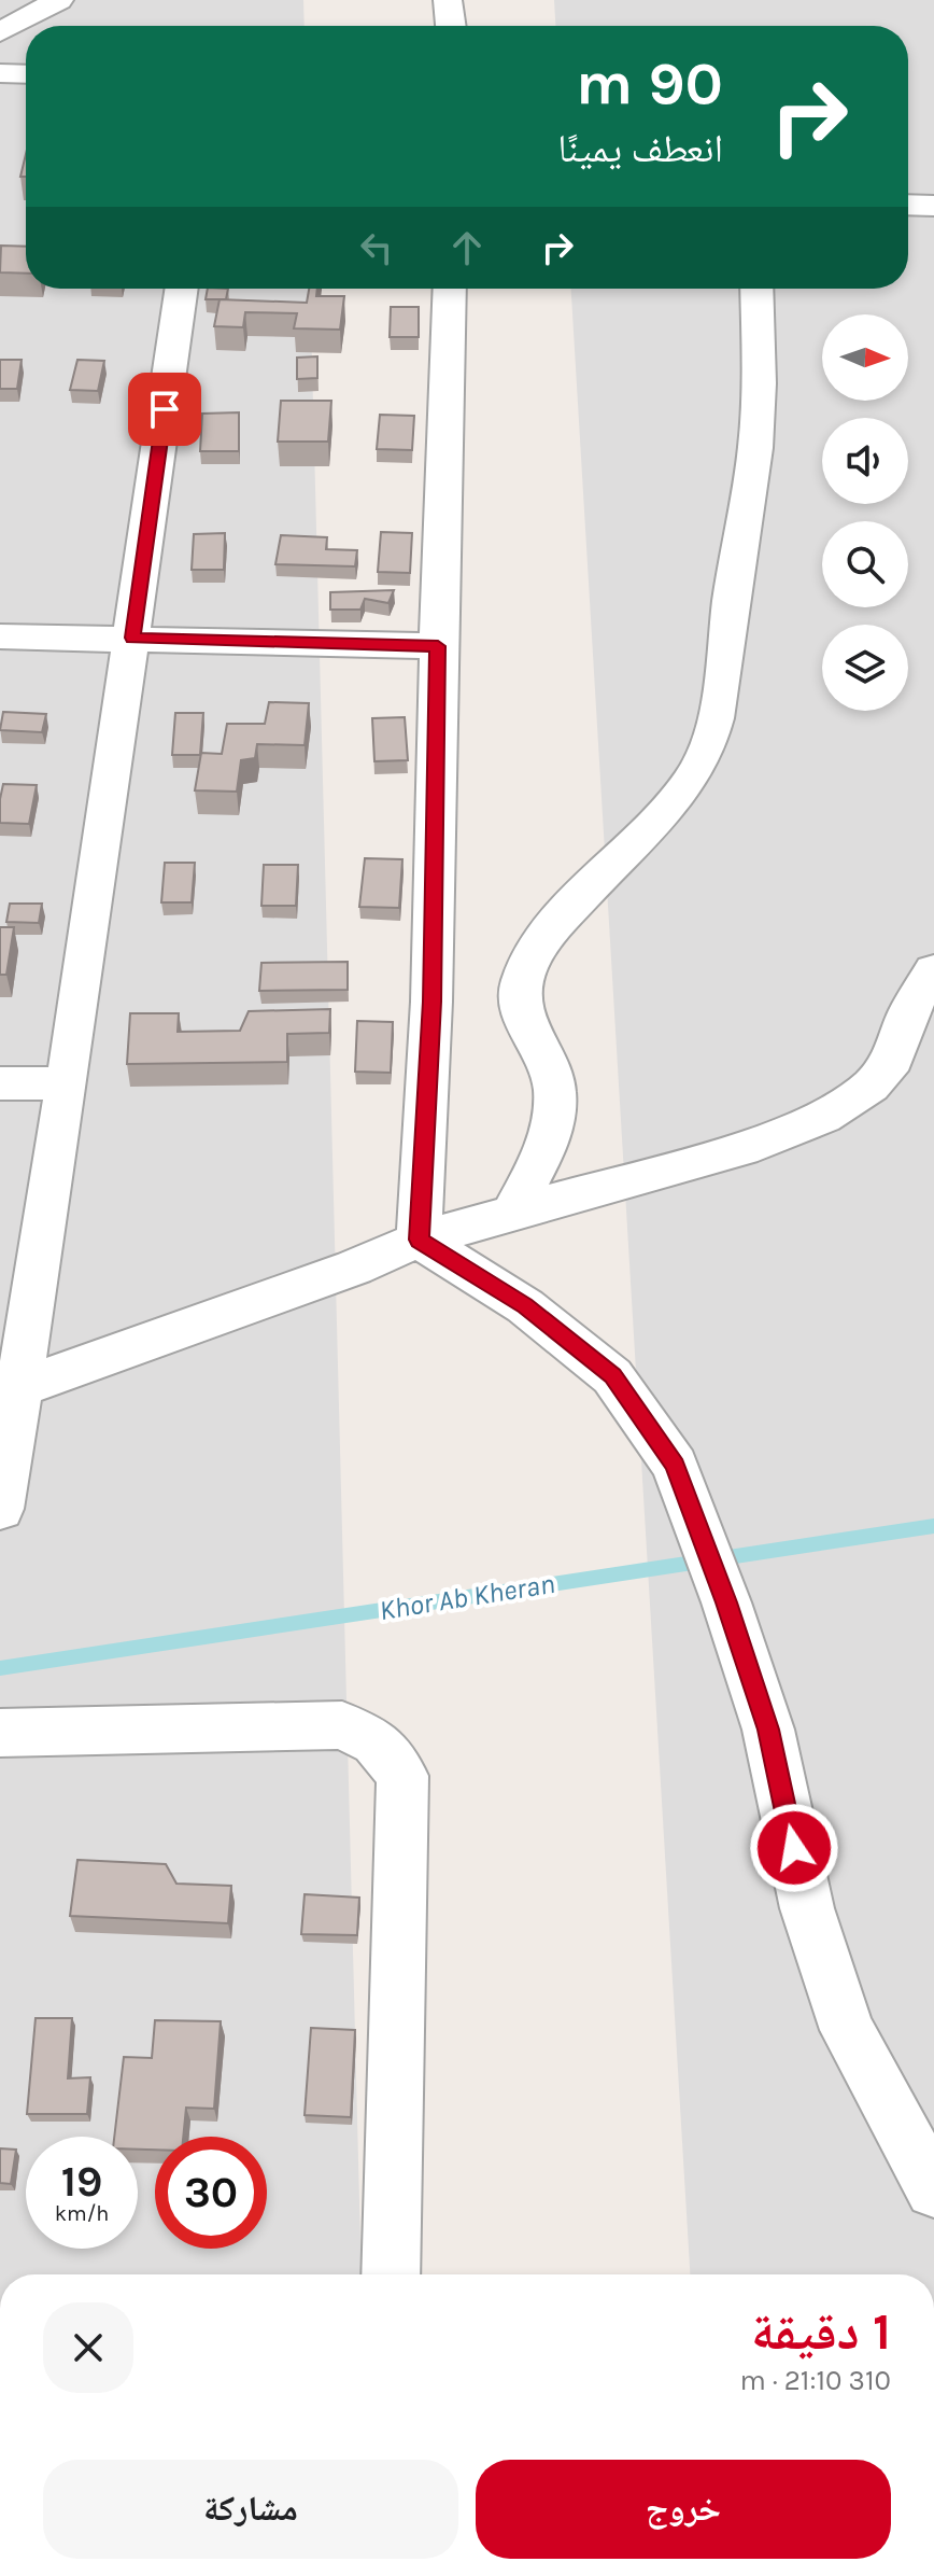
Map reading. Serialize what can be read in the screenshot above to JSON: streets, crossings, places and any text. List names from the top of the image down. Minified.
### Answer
{"water":["Khor Ab Kheran"],"north":"right","page":{"turn":["90 m","انعطف يمينًا"],"speed":"19 km/h","limit":"30","heading":["1 دقيقة","310 m · 21:10"],"buttons":["خروج","مشاركة"]}}
